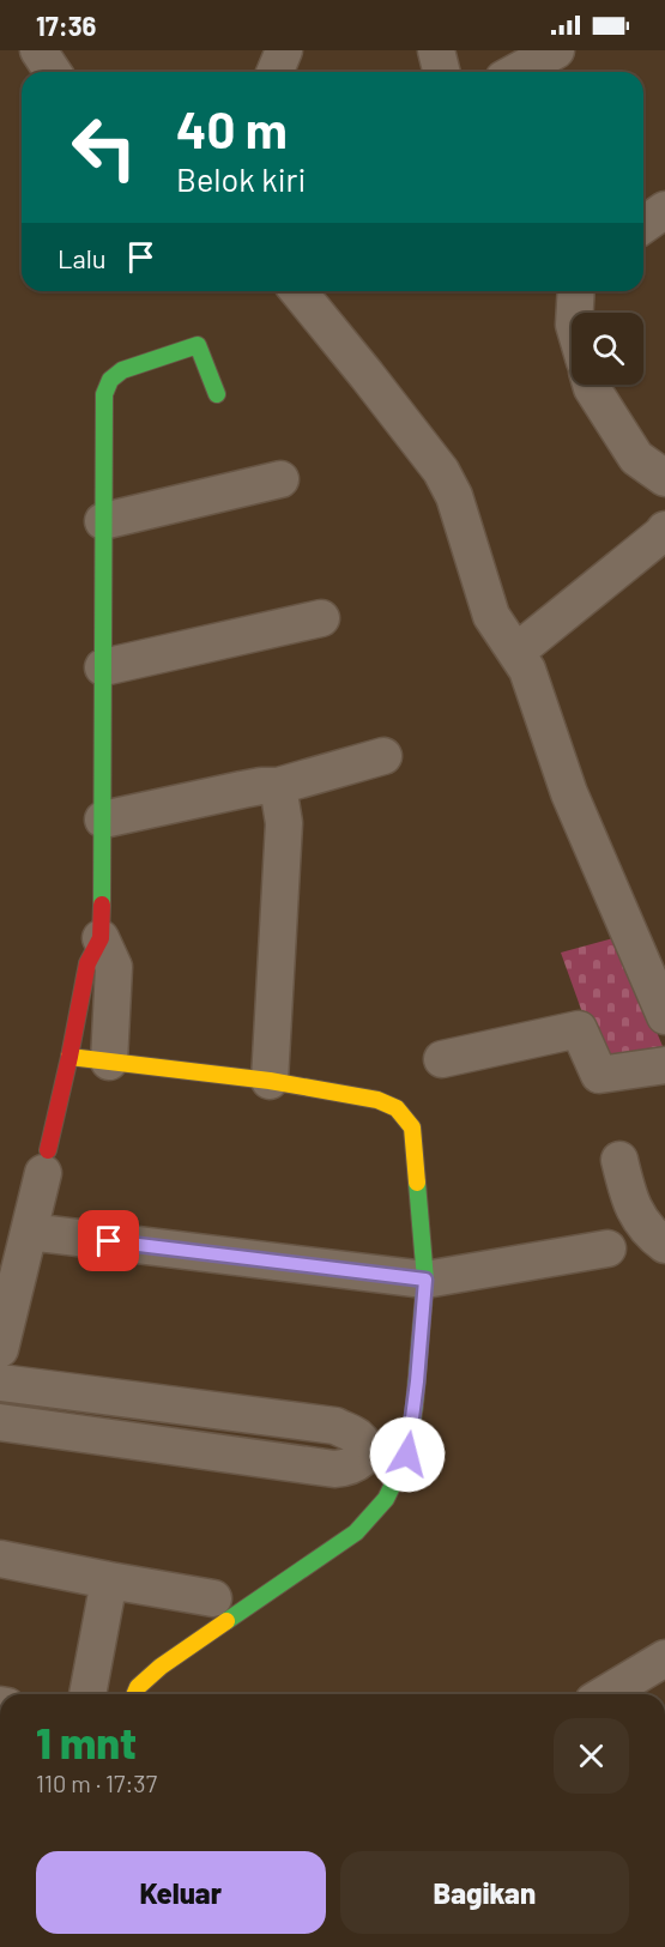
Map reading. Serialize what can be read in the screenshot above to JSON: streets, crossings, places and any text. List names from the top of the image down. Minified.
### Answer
{"page":{"status":"17:36","turn":["40 m","Belok kiri"],"then":"Lalu","heading":["1 mnt","110 m · 17:37"],"buttons":["Keluar","Bagikan"]}}
